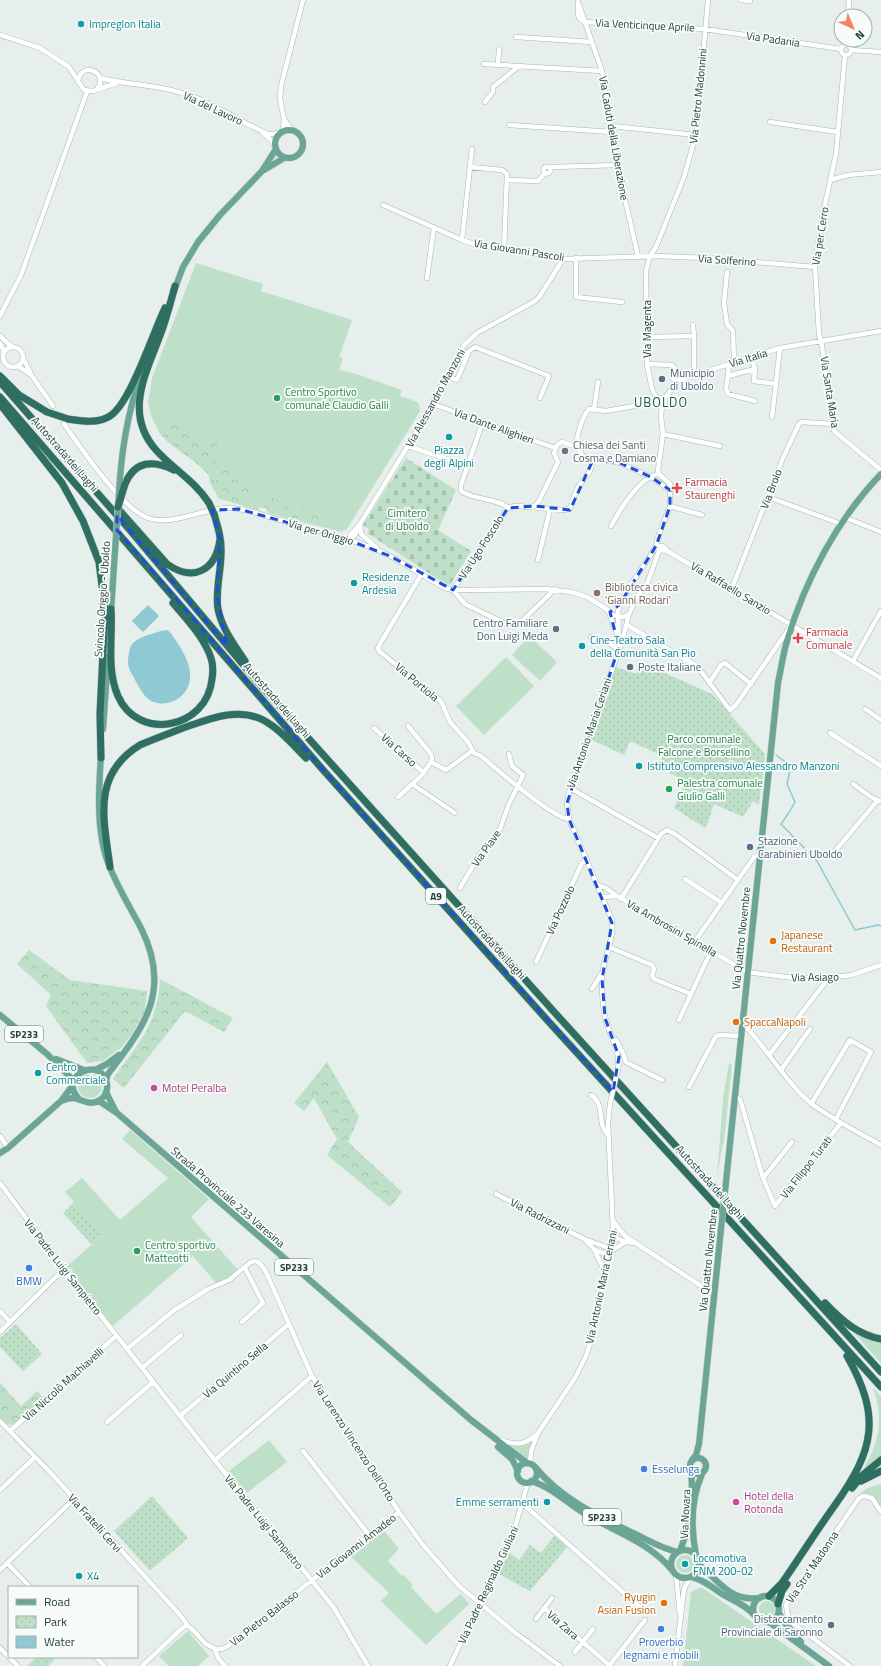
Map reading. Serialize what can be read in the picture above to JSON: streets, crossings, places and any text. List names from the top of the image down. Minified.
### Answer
{"streets":{"highway":["Autostrada dei Laghi","A9"],"main road":["Svincolo Origgio - Uboldo","Via Quattro Novembre","SP233","Strada Provinciale 233 Varesina","Via Novara"],"street":["Via Venticinque Aprile","Via Padania","Via Pietro Madonnini","Via del Lavoro","Via Caduti della Liberazione","Via per Cerro","Via Giovanni Pascoli","Via Solferino","Via Magenta","Via Italia","Via Santa Maria","Via Alessandro Manzoni","Via Dante Alighieri","Via Brolo","Via per Origgio","Via Ugo Foscolo","Via Raffaello Sanzio","Via Portiola","Via Antonio Maria Ceriani","Via Carso","Via Piave","Via Pozzolo","Via Ambrosini Spinella","Via Asiago","Via Filippo Turati","Via Radrizzani","Via Padre Luigi Sampietro","Via Quintino Sella","Via Niccolò Machiavelli","Via Lorenzo Vincenzo Dell'Orto","Via Fratelli Cervi","Via Giovanni Amadeo","Via Stra' Madonna","Via Padre Reginaldo Giuliani","Via Pietro Balasso","Via Zara"]},"crossings":[["Via Venticinque Aprile","Via Padania"],["Via Venticinque Aprile","Via Pietro Madonnini"],["Via Venticinque Aprile","Via Caduti della Liberazione"],["Via Padania","Via Pietro Madonnini"],["Via Pietro Madonnini","Via Solferino"],["Via Pietro Madonnini","Via Magenta"],["Via del Lavoro","Svincolo Origgio - Uboldo"],["Via Caduti della Liberazione","Via Giovanni Pascoli"],["Via Caduti della Liberazione","Via Solferino"],["Via per Cerro","Via Solferino"],["Via per Cerro","Via Italia"],["Via per Cerro","Via Santa Maria"],["Via Giovanni Pascoli","Via Solferino"],["Via Giovanni Pascoli","Via Alessandro Manzoni"],["Via Solferino","Via Magenta"],["Via Italia","Via Santa Maria"],["Via Santa Maria","Via Brolo"],["Via Alessandro Manzoni","Via Dante Alighieri"],["Via Alessandro Manzoni","Via per Origgio"],["Via Brolo","Via Raffaello Sanzio"],["Via per Origgio","Via Ugo Foscolo"],["Via per Origgio","Via Portiola"],["Via Raffaello Sanzio","Via Antonio Maria Ceriani"],["Via Raffaello Sanzio","Via Quattro Novembre"],["Svincolo Origgio - Uboldo","SP233"],["Svincolo Origgio - Uboldo","Strada Provinciale 233 Varesina"],["Via Portiola","Via Antonio Maria Ceriani"],["Via Portiola","Via Carso"],["Via Portiola","Via Piave"],["Via Antonio Maria Ceriani","Via Pozzolo"],["Via Antonio Maria Ceriani","Via Ambrosini Spinella"],["Via Antonio Maria Ceriani","Via Radrizzani"],["Via Ambrosini Spinella","Via Quattro Novembre"],["Via Ambrosini Spinella","Via Asiago"],["Via Quattro Novembre","Via Asiago"],["Via Quattro Novembre","Via Filippo Turati"],["Via Quattro Novembre","Via Novara"],["SP233","Strada Provinciale 233 Varesina"],["SP233","Via Novara"],["SP233","Via Padre Reginaldo Giuliani"],["Strada Provinciale 233 Varesina","Via Padre Reginaldo Giuliani"],["Via Padre Luigi Sampietro","Via Quintino Sella"],["Via Padre Luigi Sampietro","Via Niccolò Machiavelli"],["Via Padre Luigi Sampietro","Via Giovanni Amadeo"],["Via Padre Luigi Sampietro","Via Pietro Balasso"],["Via Quintino Sella","Via Lorenzo Vincenzo Dell'Orto"],["Via Niccolò Machiavelli","Via Fratelli Cervi"],["Via Lorenzo Vincenzo Dell'Orto","Via Giovanni Amadeo"],["Via Lorenzo Vincenzo Dell'Orto","Via Padre Reginaldo Giuliani"],["Via Fratelli Cervi","Via Pietro Balasso"],["Via Giovanni Amadeo","Via Pietro Balasso"]],"districts":["UBOLDO"],"parks":["Cimitero di Uboldo","Parco comunale Falcone e Borsellino"],"places":{"other":["Impreglon Italia","Municipio di Uboldo","Centro Sportivo comunale Claudio Galli","Piazza degli Alpini","Chiesa dei Santi Cosma e Damiano","Residenze Ardesia","Biblioteca civica 'Gianni Rodari'","Centro Familiare Don Luigi Meda","Cine-Teatro Sala della Comunità San Pio","Poste Italiane","Istituto Comprensivo Alessandro Manzoni","Palestra comunale Giulio Galli","Stazione Carabinieri Uboldo","Japanese Restaurant","SpaccaNapoli","Centro Commerciale","Motel Peralba","Centro sportivo Matteotti","BMW","Esselunga","Emme serramenti","Hotel della Rotonda","Locomotiva FNM 200-02","X4","Ryugin Asian Fusion","Distaccamento Provinciale di Saronno","Proverbio legnami e mobili"],"health":["Farmacia Staurenghi","Farmacia Comunale"]},"legend":["Road","Park","Water"],"north":"bottom right"}
